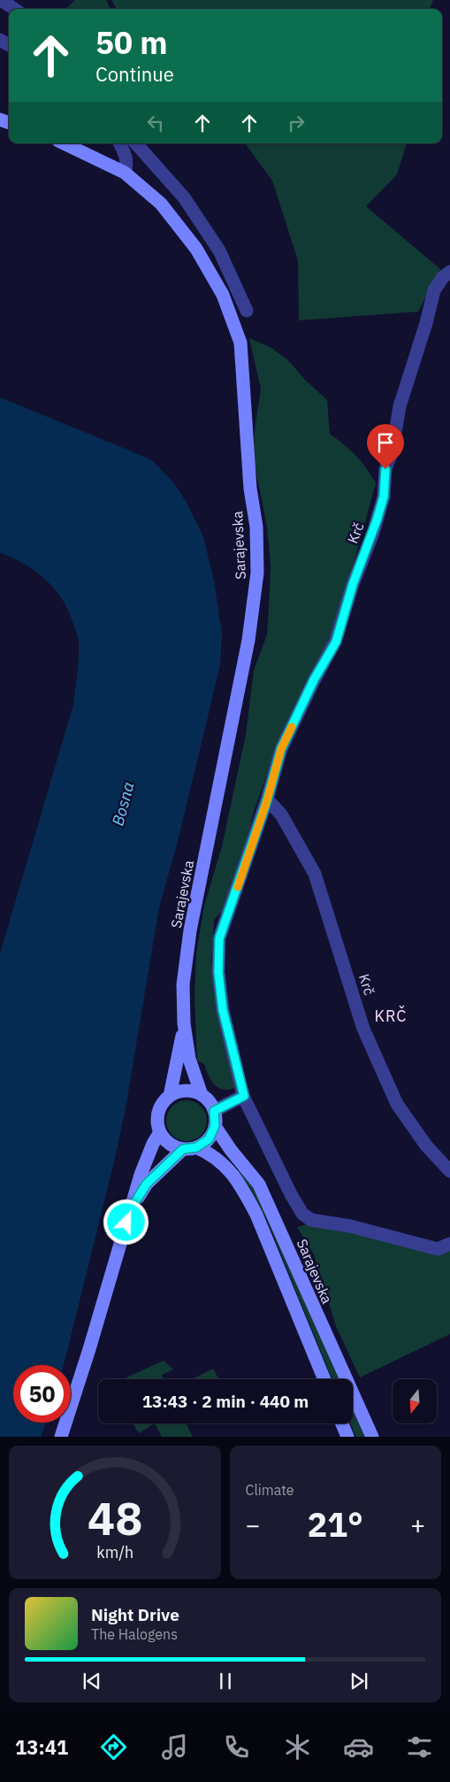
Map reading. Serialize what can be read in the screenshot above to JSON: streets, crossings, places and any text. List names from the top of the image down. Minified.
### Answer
{"streets":{"main road":["Sarajevska"],"street":["Krč"]},"districts":["KRČ"],"water":["Bosna"],"north":"bottom","page":{"turn":["50 m","Continue"],"limit":"50","trip":"13:43 · 2 min · 440 m","tile":"Climate","heat":["−","21°","+"],"song":["Night Drive","The Halogens"],"tabs":"13:41","gauge":["48","km/h"]}}
